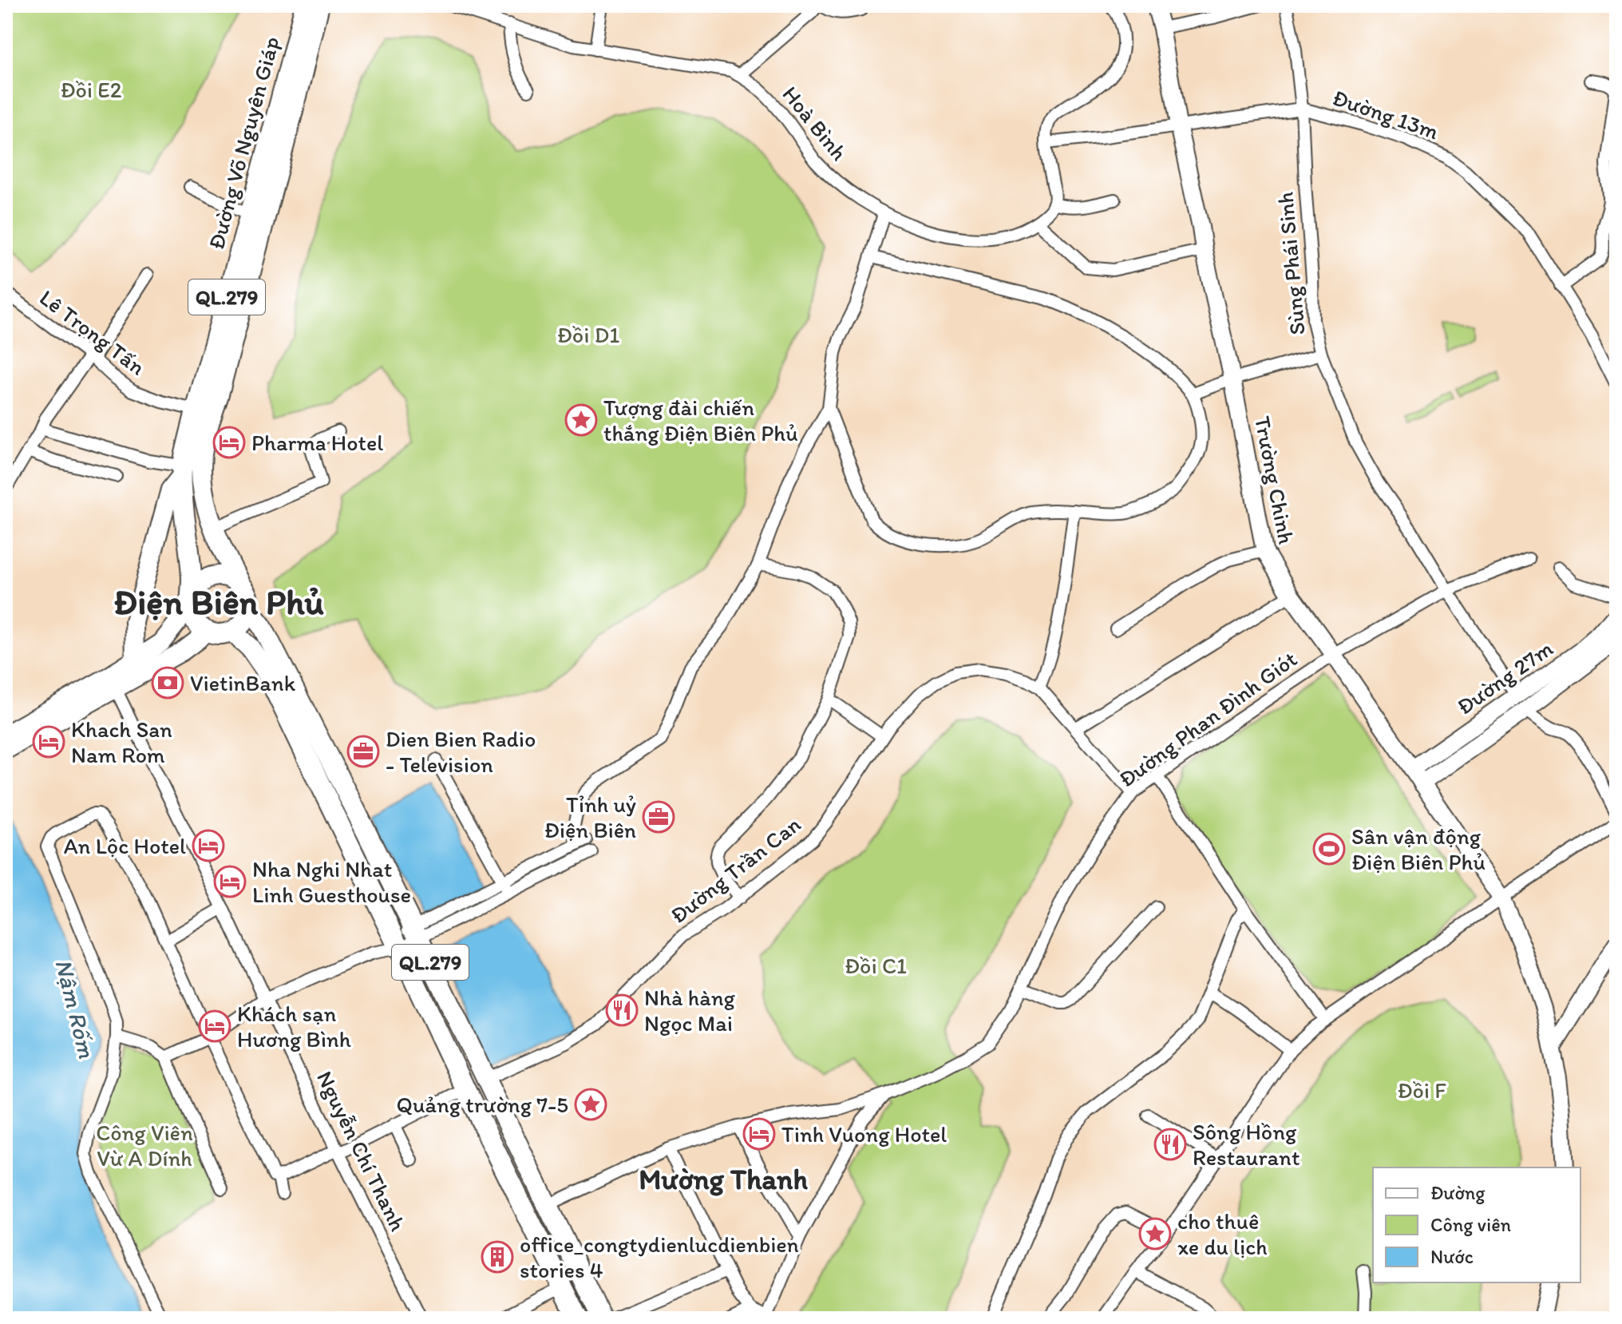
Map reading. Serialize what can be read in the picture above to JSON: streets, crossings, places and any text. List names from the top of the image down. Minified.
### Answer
{"streets":{"highway":["Đường Võ Nguyên Giáp","QL.279"],"street":["Đường 13m","Hoà Bình","Sùng Phái Sinh","Lê Trọng Tấn","Trường Chinh","Đường 27m","Đường Phan Đình Giót","Đường Trần Can","Nguyễn Chí Thanh"]},"crossings":[["Đường 13m","Sùng Phái Sinh"],["Đường 13m","Trường Chinh"],["Đường Võ Nguyên Giáp","QL.279"],["Đường Võ Nguyên Giáp","Lê Trọng Tấn"],["Sùng Phái Sinh","Đường 27m"],["Sùng Phái Sinh","Đường Phan Đình Giót"],["QL.279","Đường Phan Đình Giót"],["QL.279","Đường Trần Can"],["Trường Chinh","Đường 27m"],["Trường Chinh","Đường Phan Đình Giót"],["Đường Phan Đình Giót","Đường Trần Can"]],"districts":["Điện Biên Phủ","Mường Thanh"],"water":["Nậm Rốm"],"parks":["Đồi E2","Đồi D1","Đồi C1","Đồi F","Công Viên Vừ A Dính"],"places":{"place":["Tượng đài chiến thắng Điện Biên Phủ","Quảng trường 7-5","cho thuê xe du lịch"],"hotel":["Pharma Hotel","Khach San Nam Rom","An Lộc Hotel","Nha Nghi Nhat Linh Guesthouse","Khách sạn Hương Bình","Tinh Vuong Hotel"],"bank":["VietinBank"],"office":["Dien Bien Radio - Television","Tỉnh uỷ Điện Biên"],"sports":["Sân vận động Điện Biên Phủ"],"restaurant":["Nhà hàng Ngọc Mai","Sông Hồng Restaurant"],"building":["office_congtydienlucdienbien stories 4"]},"legend":["Đường","Công viên","Nước"]}
